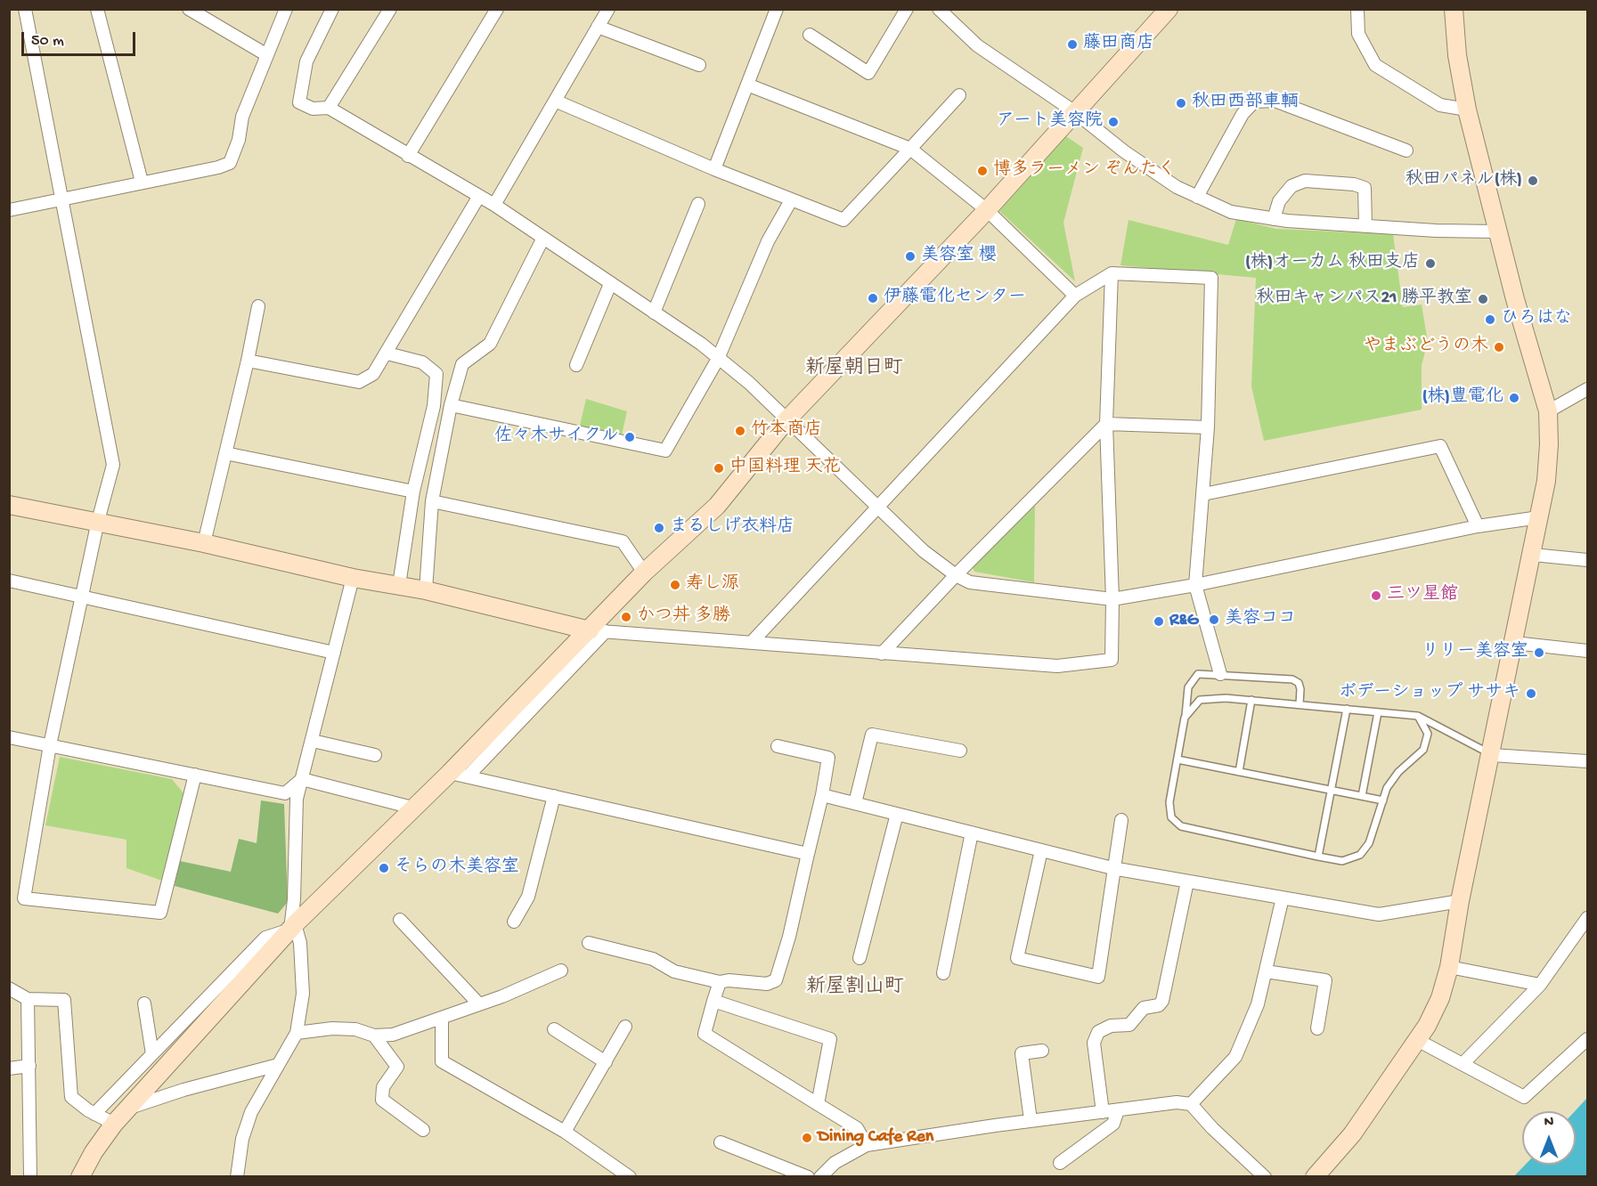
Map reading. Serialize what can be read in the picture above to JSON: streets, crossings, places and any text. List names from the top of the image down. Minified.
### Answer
{"districts":["新屋朝日町","新屋割山町"],"places":["藤田商店","秋田西部車輌","アート美容院","博多ラーメン ぞんたく","秋田パネル(株)","美容室 櫻","(株)オーカム 秋田支店","伊藤電化センター","秋田キャンパス21 勝平教室","ひろはな","やまぶどうの木","(株)豊電化","竹本商店","佐々木サイクル","中国料理 天花","まるしげ衣料店","寿し源","三ツ星館","かつ丼 多勝","美容ココ","R&G","リリー美容室","ボデーショップ ササキ","そらの木美容室","Dining Cafe Ren"],"scale_bar":"50 m","north":"top"}
